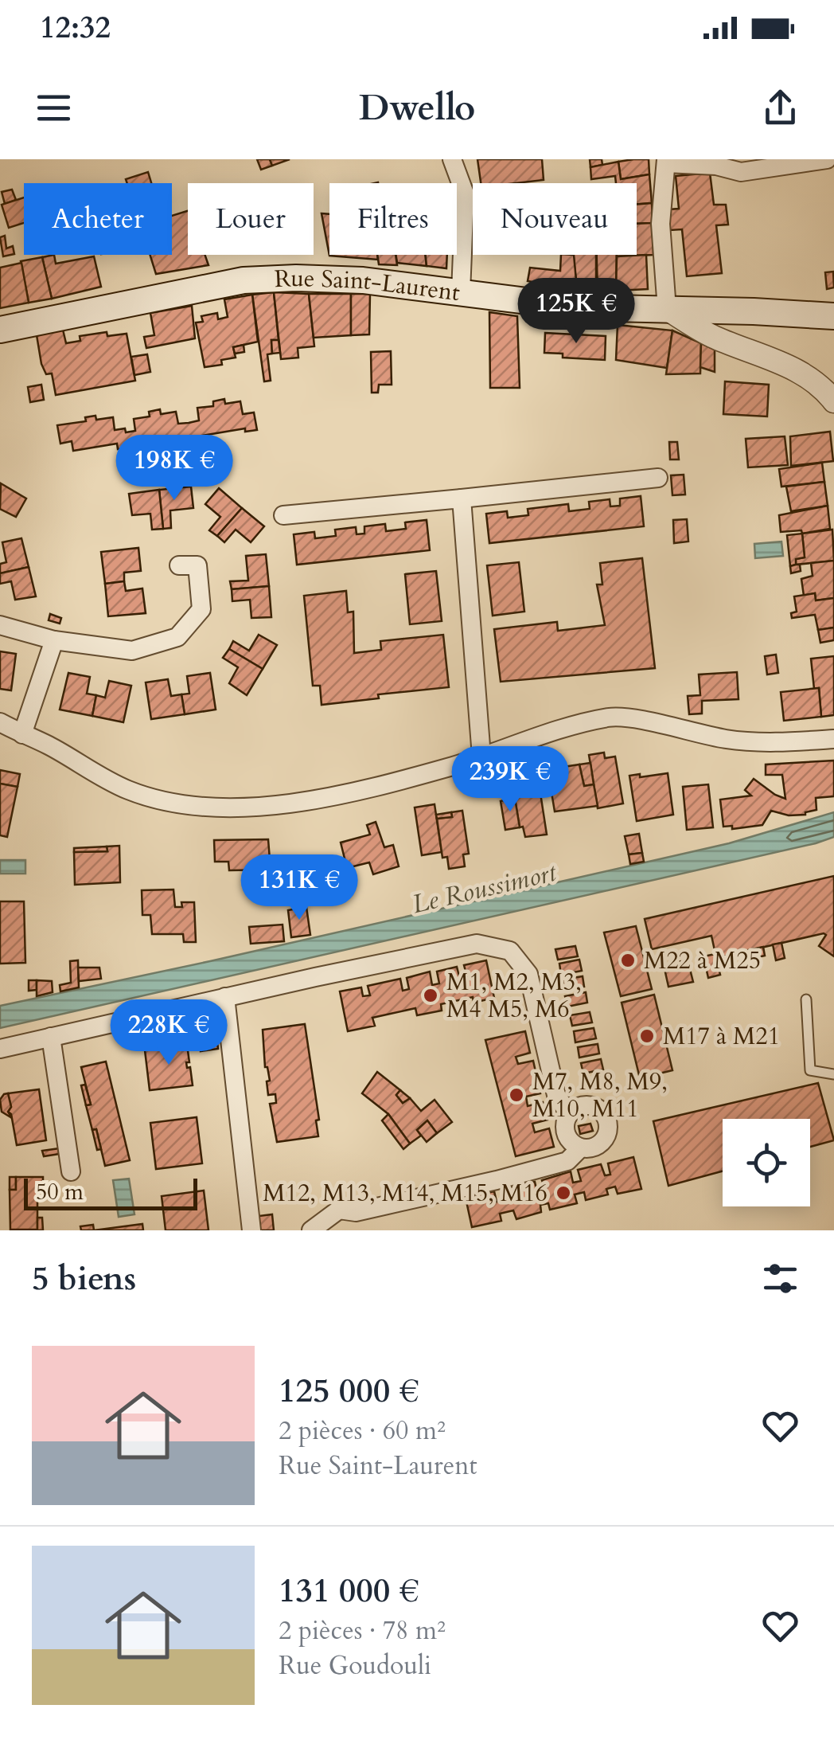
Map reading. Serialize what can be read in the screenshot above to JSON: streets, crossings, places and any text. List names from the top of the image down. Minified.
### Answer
{"streets":{"main road":["Rue Saint-Laurent"]},"water":["Le Roussimort"],"places":["M22 à M25","M1, M2, M3, M4 M5, M6","M17 à M21","M7, M8, M9, M10, M11","M12, M13, M14, M15, M16"],"scale_bar":"50 m","page":{"status":"12:32","header":"Dwello","chip":["Acheter","Louer","Filtres","Nouveau"],"price":["125K €","198K €","239K €","131K €","228K €"],"scale":"50 m","heading":"5 biens","list":[{"name":"125 000 €","note":"2 pièces · 60 m² · Rue Saint-Laurent"},{"name":"131 000 €","note":"2 pièces · 78 m² · Rue Goudouli"}]}}
